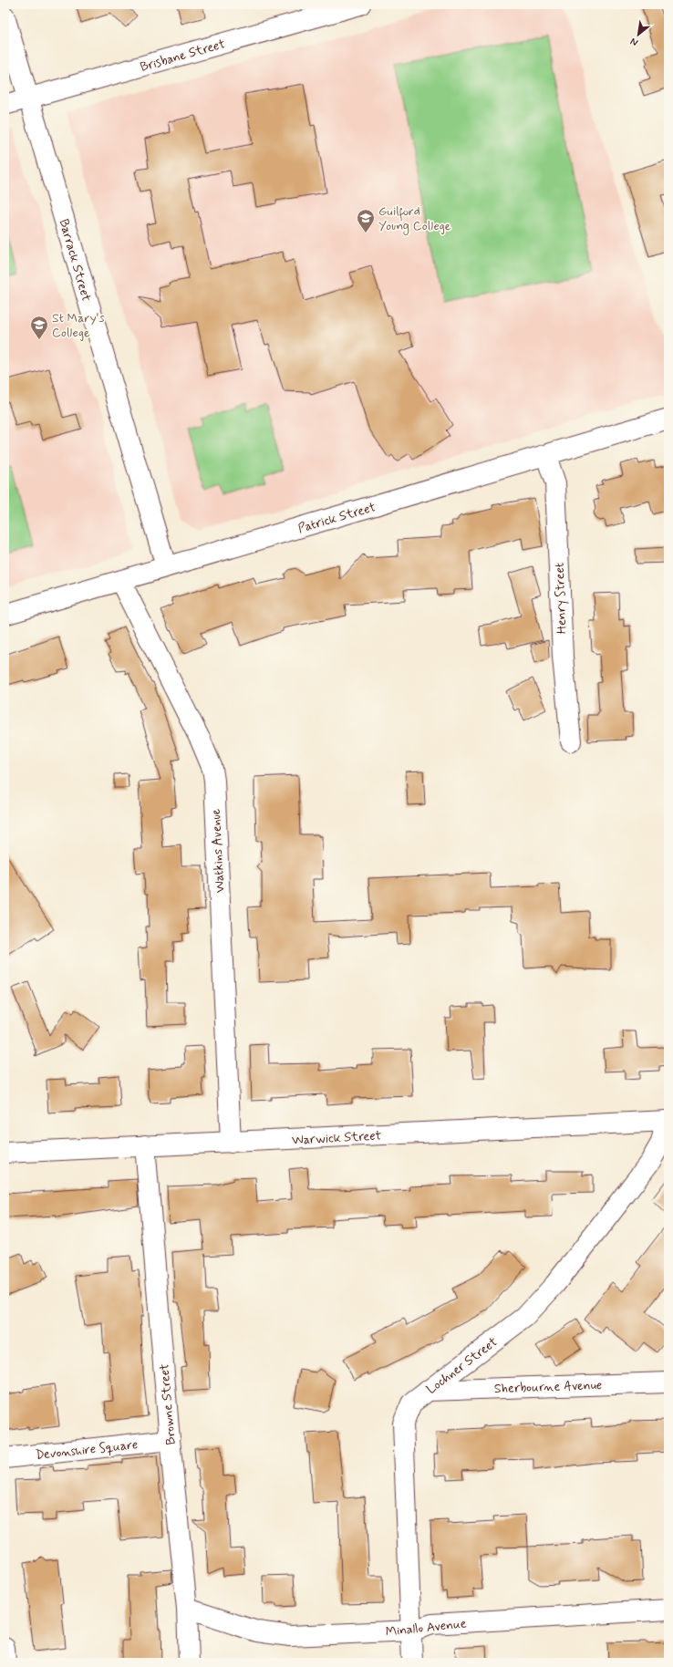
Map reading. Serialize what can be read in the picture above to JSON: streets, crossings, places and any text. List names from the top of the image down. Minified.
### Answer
{"streets":{"street":["Brisbane Street","Barrack Street","Patrick Street","Henry Street","Watkins Avenue","Warwick Street","Lochner Street","Sherbourne Avenue","Browne Street","Devonshire Square","Minallo Avenue"]},"crossings":[["Brisbane Street","Barrack Street"],["Barrack Street","Patrick Street"],["Patrick Street","Henry Street"],["Patrick Street","Watkins Avenue"],["Watkins Avenue","Warwick Street"],["Warwick Street","Lochner Street"],["Warwick Street","Browne Street"],["Lochner Street","Sherbourne Avenue"],["Lochner Street","Minallo Avenue"],["Browne Street","Devonshire Square"],["Browne Street","Minallo Avenue"]],"places":{"school or university":["Guilford Young College","St Mary's College"]},"north":"bottom left"}
